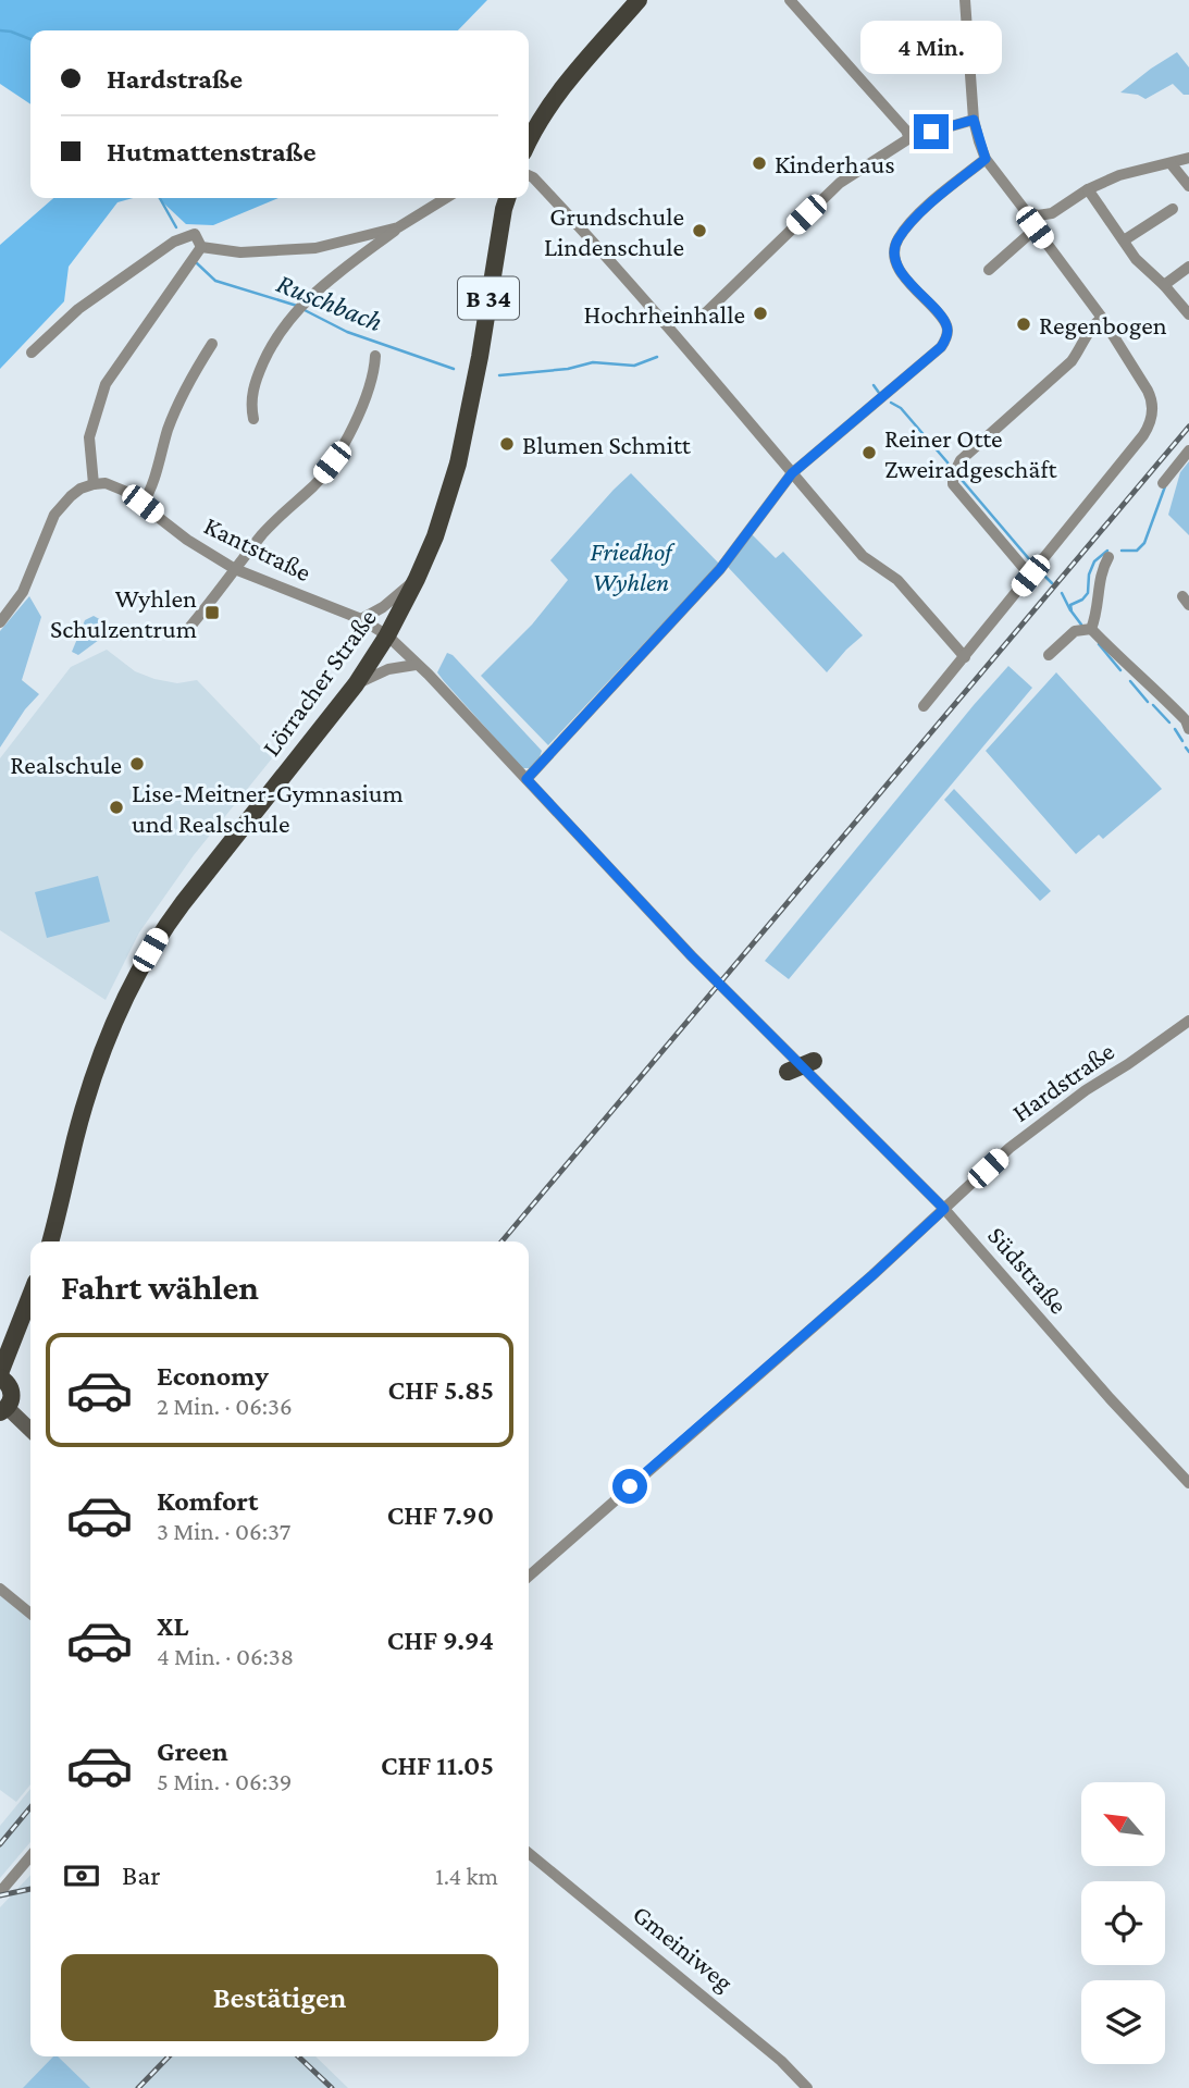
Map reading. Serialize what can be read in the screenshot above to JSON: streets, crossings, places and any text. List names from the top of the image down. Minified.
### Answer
{"streets":{"main road":["B 34","Lörracher Straße"],"street":["Kantstraße","Hardstraße","Südstraße","Gmeiniweg"]},"crossings":[["Kantstraße","Lörracher Straße"],["Kantstraße","Südstraße"],["Lörracher Straße","Südstraße"],["Hardstraße","Südstraße"]],"water":["Ruschbach"],"parks":["Friedhof Wyhlen"],"places":{"other":["Kinderhaus","Grundschule Lindenschule","Hochrheinhalle","Regenbogen","Blumen Schmitt","Reiner Otte Zweiradgeschäft","Realschule","Lise-Meitner-Gymnasium und Realschule"],"transit":["Wyhlen Schulzentrum"]},"north":"top left","page":{"bubble":"4 Min.","banner":["Hardstraße","Hutmattenstraße"],"heading":"Fahrt wählen","list":[{"name":"Economy","note":"2 Min. · 06:36","value":"CHF 5.85"},{"name":"Komfort","note":"3 Min. · 06:37","value":"CHF 7.90"},{"name":"XL","note":"4 Min. · 06:38","value":"CHF 9.94"},{"name":"Green","note":"5 Min. · 06:39","value":"CHF 11.05"}],"pay":["Bar","1.4 km"],"buttons":"Bestätigen"}}
